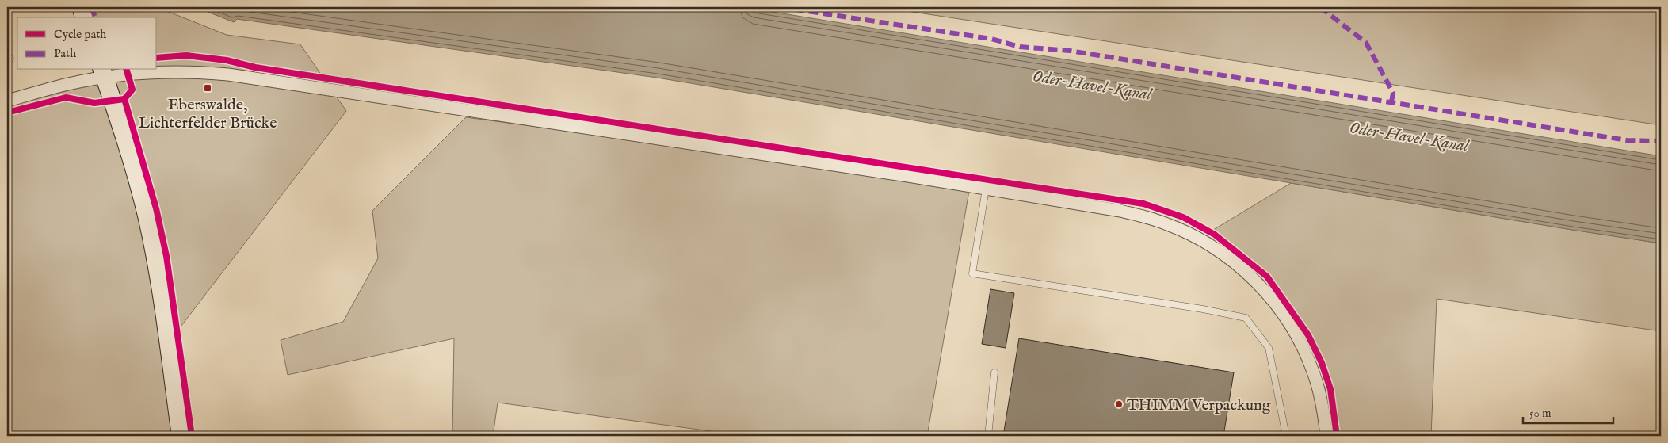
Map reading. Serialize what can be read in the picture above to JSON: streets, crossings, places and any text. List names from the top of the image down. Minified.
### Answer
{"water":["Oder-Havel-Kanal"],"places":{"transit":["Eberswalde, Lichterfelder Brücke"],"other":["THIMM Verpackung"]},"legend":["Cycle path","Path"],"scale_bar":"50 m"}
